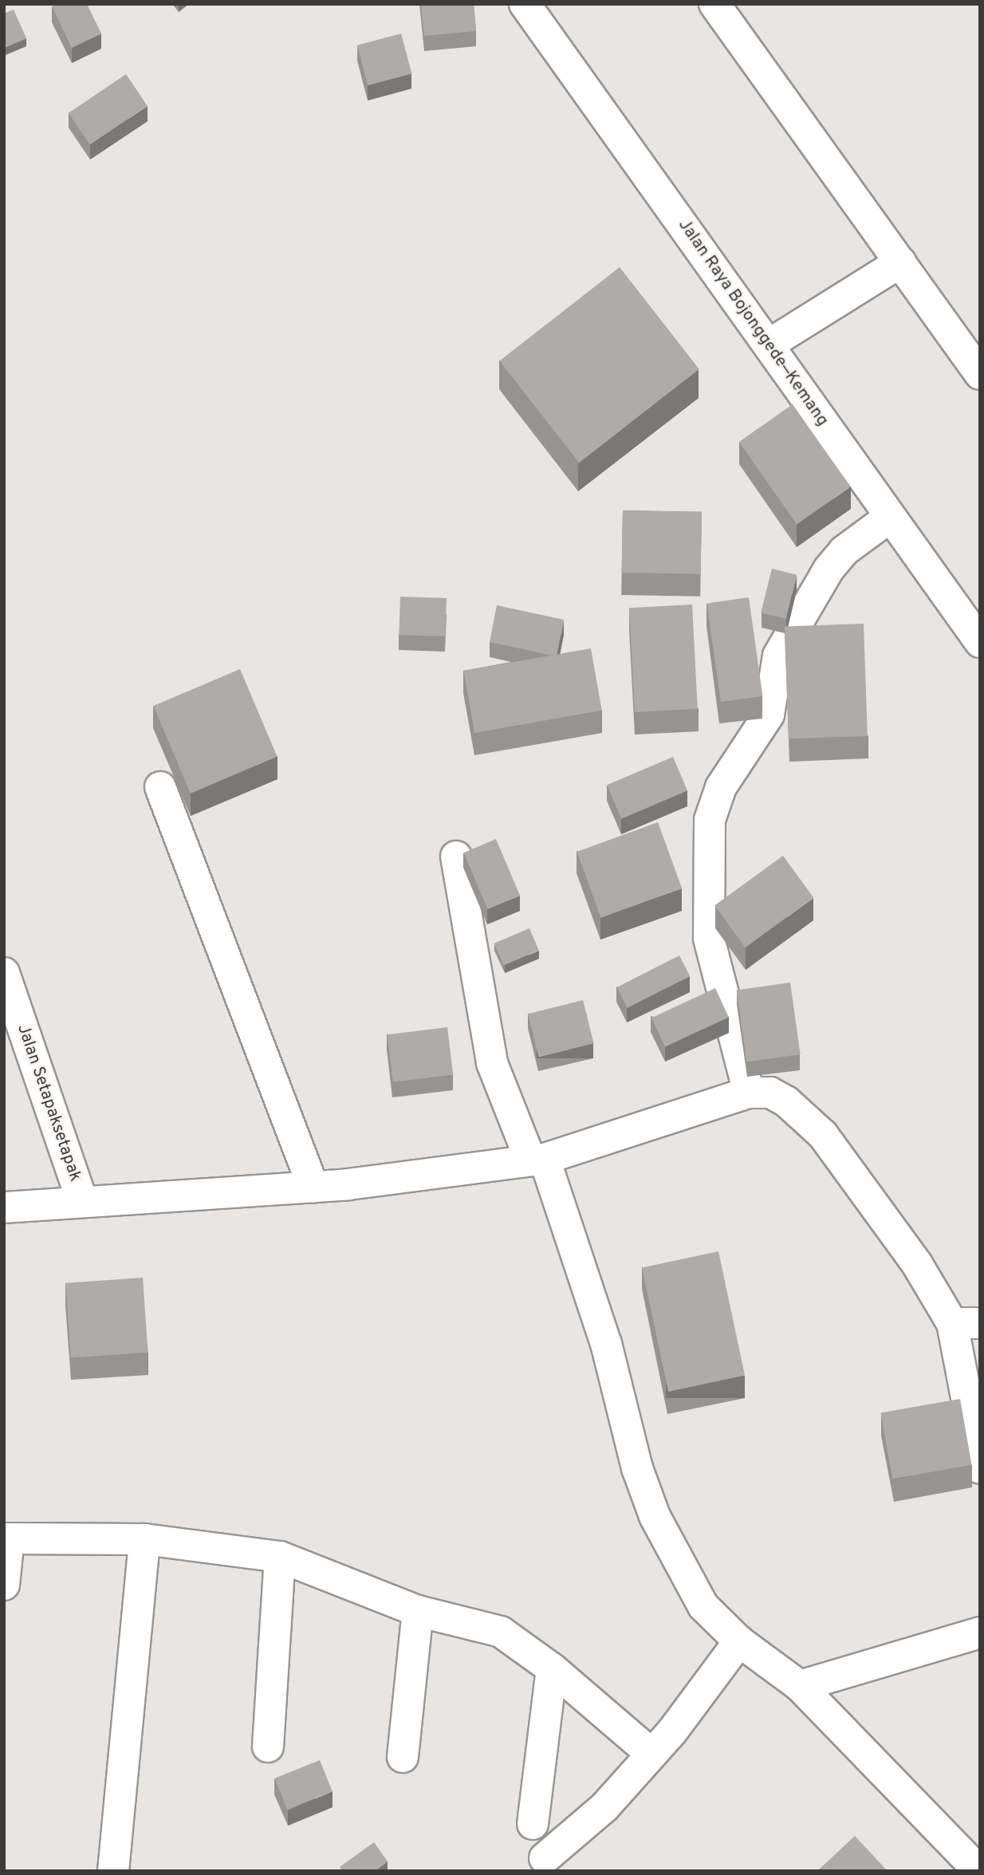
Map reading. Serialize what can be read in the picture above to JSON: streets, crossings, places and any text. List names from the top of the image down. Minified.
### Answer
{"streets":{"main road":["Jalan Raya Bojonggede—Kemang","Jalan Setapaksetapak"]}}
